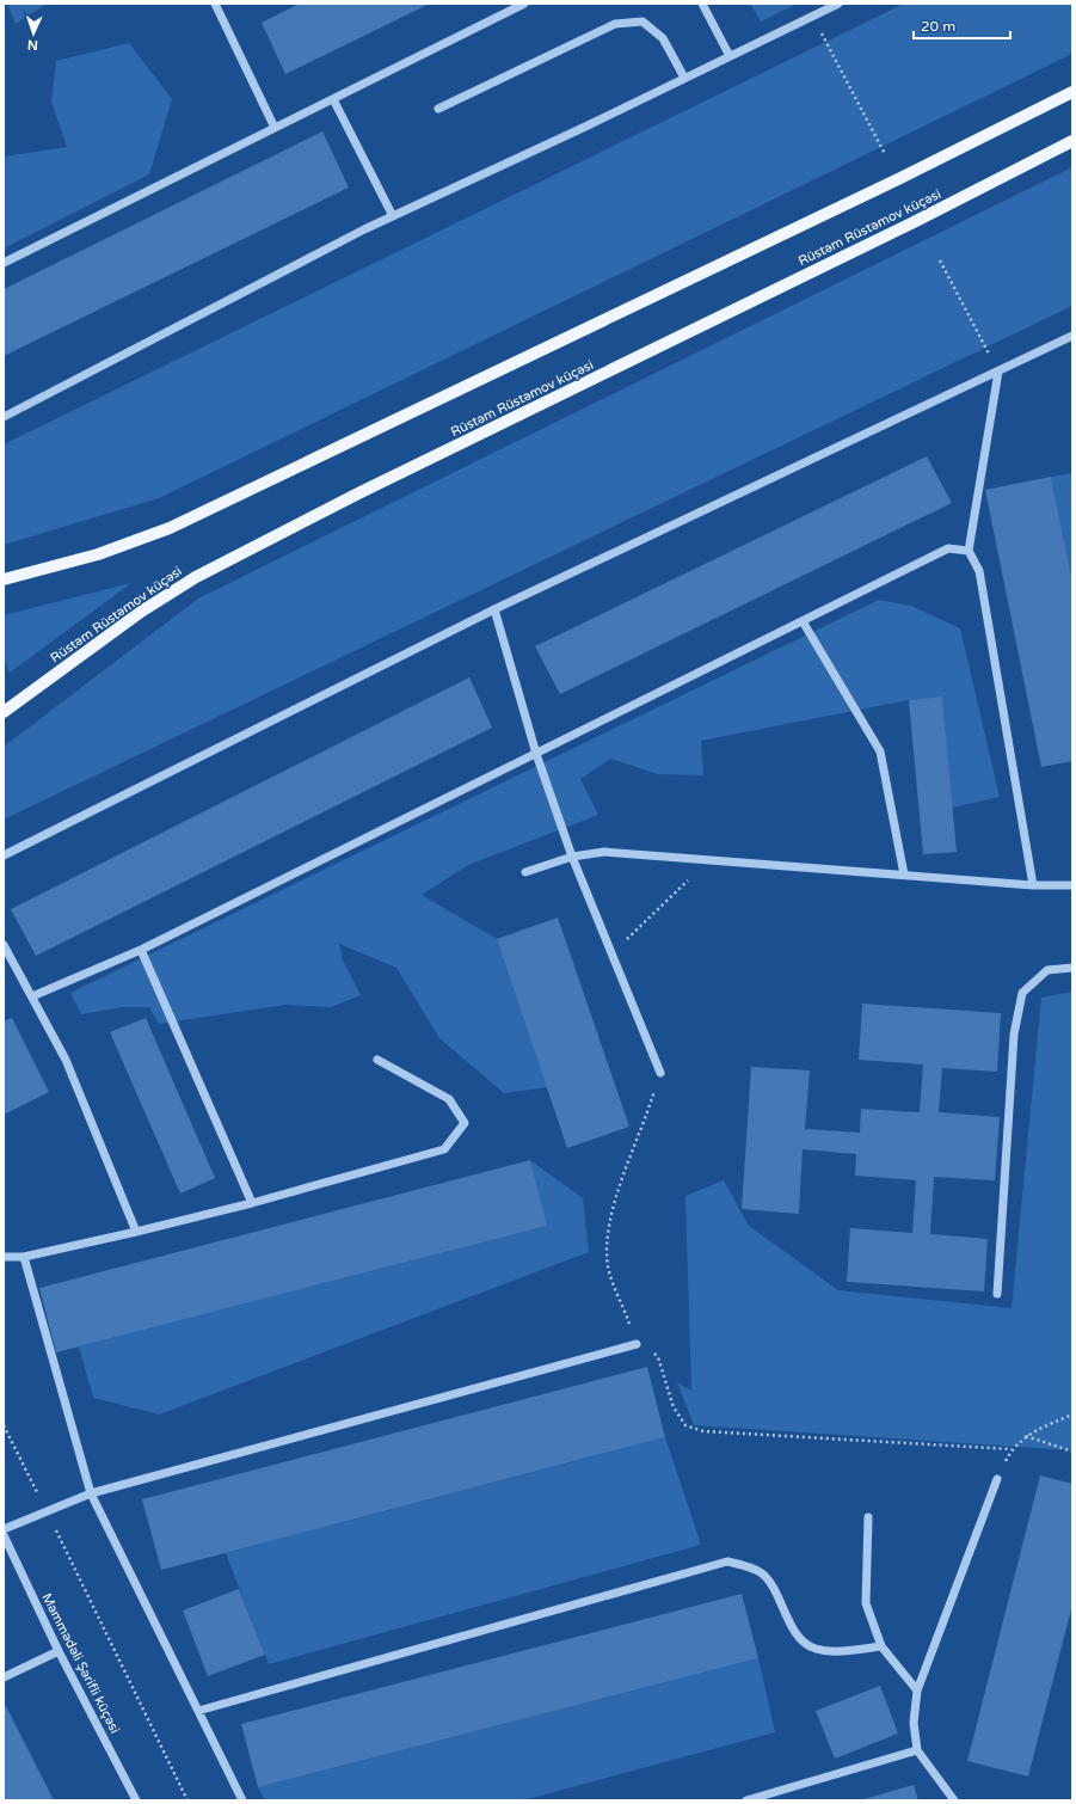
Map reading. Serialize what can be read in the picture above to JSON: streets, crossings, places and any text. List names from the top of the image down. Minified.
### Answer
{"streets":{"main road":["Rüstəm Rüstəmov küçəsi"],"street":["Məmmədəli Şərifli küçəsi"]},"scale_bar":"20 m","north":"bottom"}
